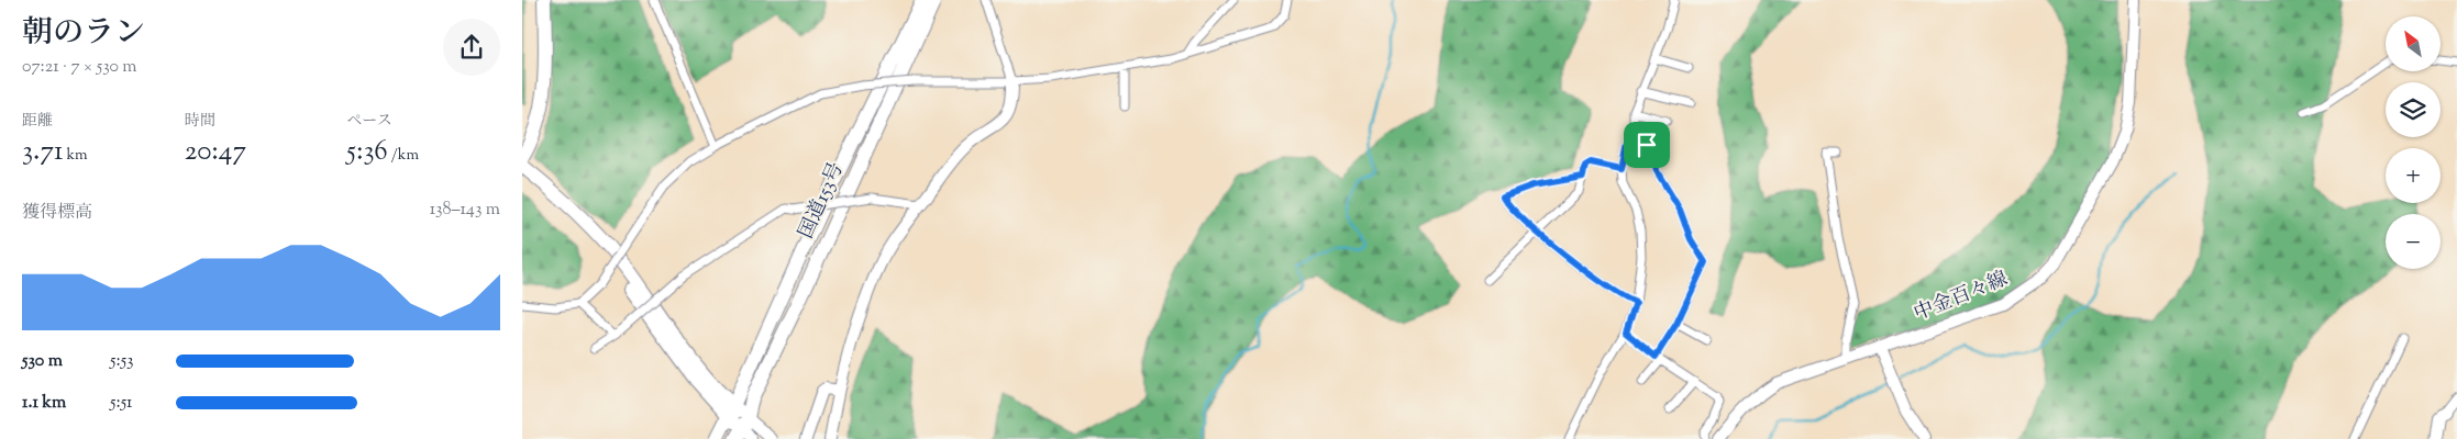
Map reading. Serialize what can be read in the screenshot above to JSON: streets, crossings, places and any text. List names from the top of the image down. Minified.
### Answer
{"streets":{"highway":["国道153号"],"main road":["中金百々線"]},"north":"top left","page":{"heading":["朝のラン","07:21 · 7 × 530 m"],"map_buttons":["+","−"],"stats":[["距離","3.71 km"],["時間","20:47"],["ペース","5:36 /km"]],"chart":["獲得標高","138–143 m"],"list":[{"name":"530 m","note":"5:53"},{"name":"1.1 km","note":"5:51"}]}}
